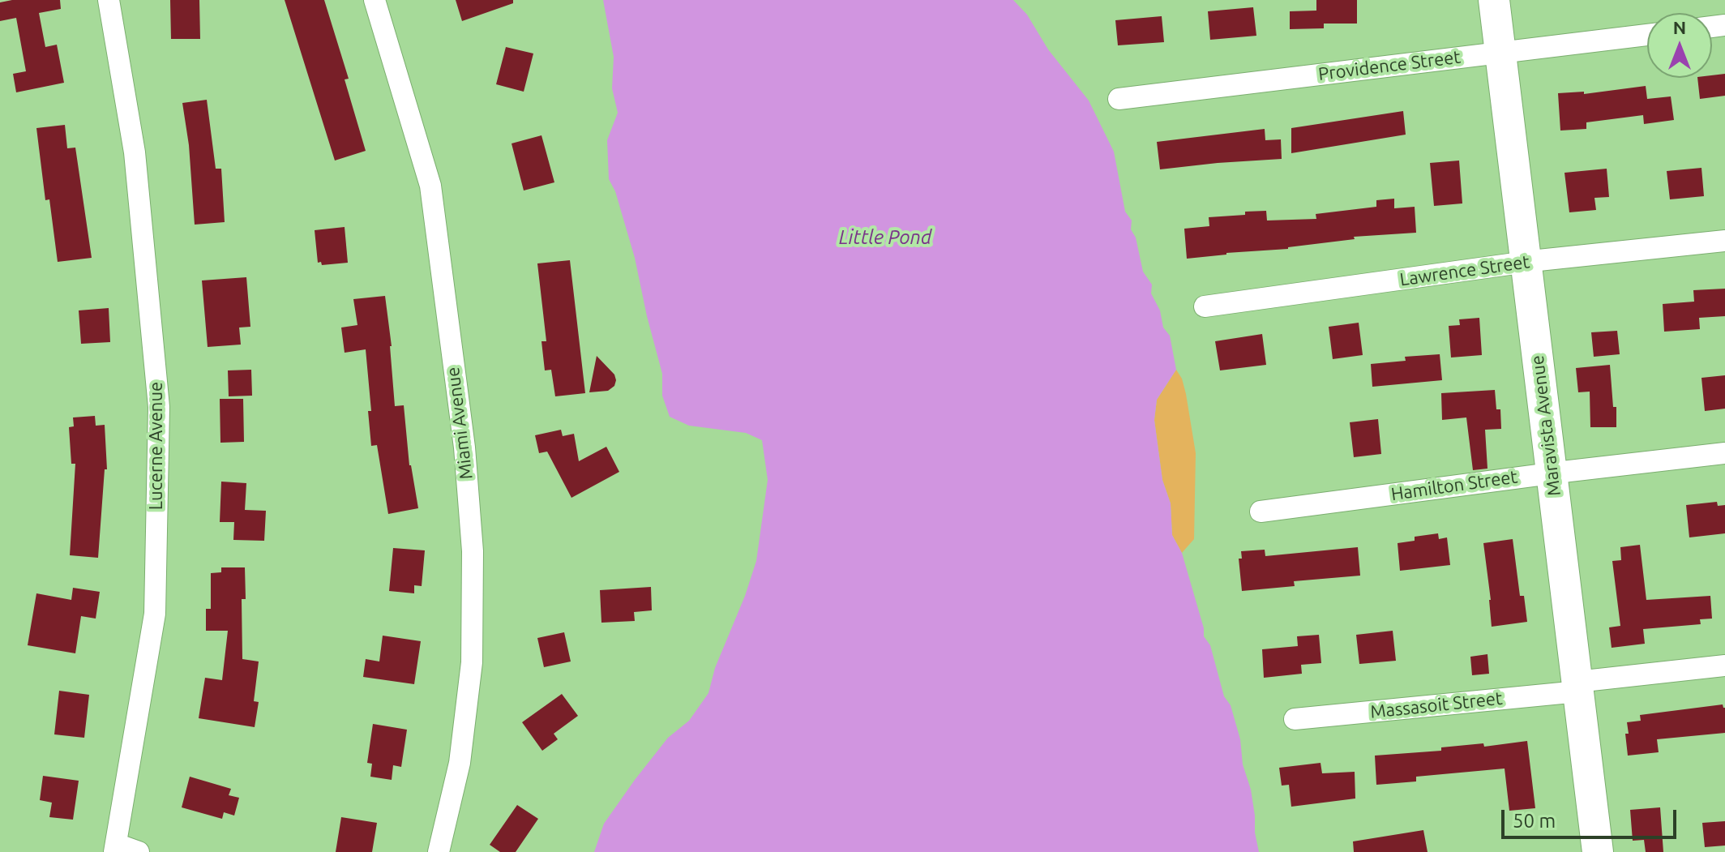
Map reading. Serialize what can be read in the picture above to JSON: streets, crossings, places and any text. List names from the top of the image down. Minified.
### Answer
{"streets":{"main road":["Maravista Avenue"],"street":["Providence Street","Lawrence Street","Miami Avenue","Lucerne Avenue","Hamilton Street","Massasoit Street"]},"crossings":[["Providence Street","Maravista Avenue"],["Lawrence Street","Maravista Avenue"],["Maravista Avenue","Hamilton Street"],["Maravista Avenue","Massasoit Street"]],"water":["Little Pond"],"scale_bar":"50 m","north":"top"}
